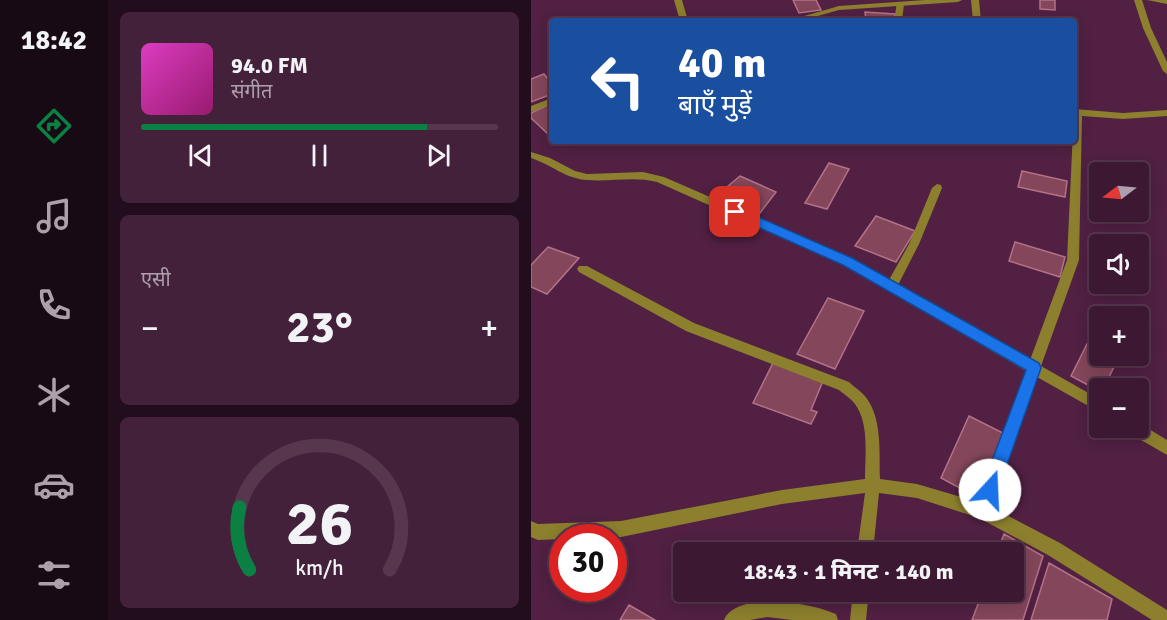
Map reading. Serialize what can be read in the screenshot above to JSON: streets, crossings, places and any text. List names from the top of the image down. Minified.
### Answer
{"north":"left","page":{"tabs":"18:42","turn":["40 m","बाएँ मुड़ें"],"song":["94.0 FM","संगीत"],"map_buttons":["+","−"],"tile":"एसी","heat":["−","23°","+"],"limit":"30","trip":"18:43 · 1 मिनट · 140 m","gauge":["26","km/h"]}}
